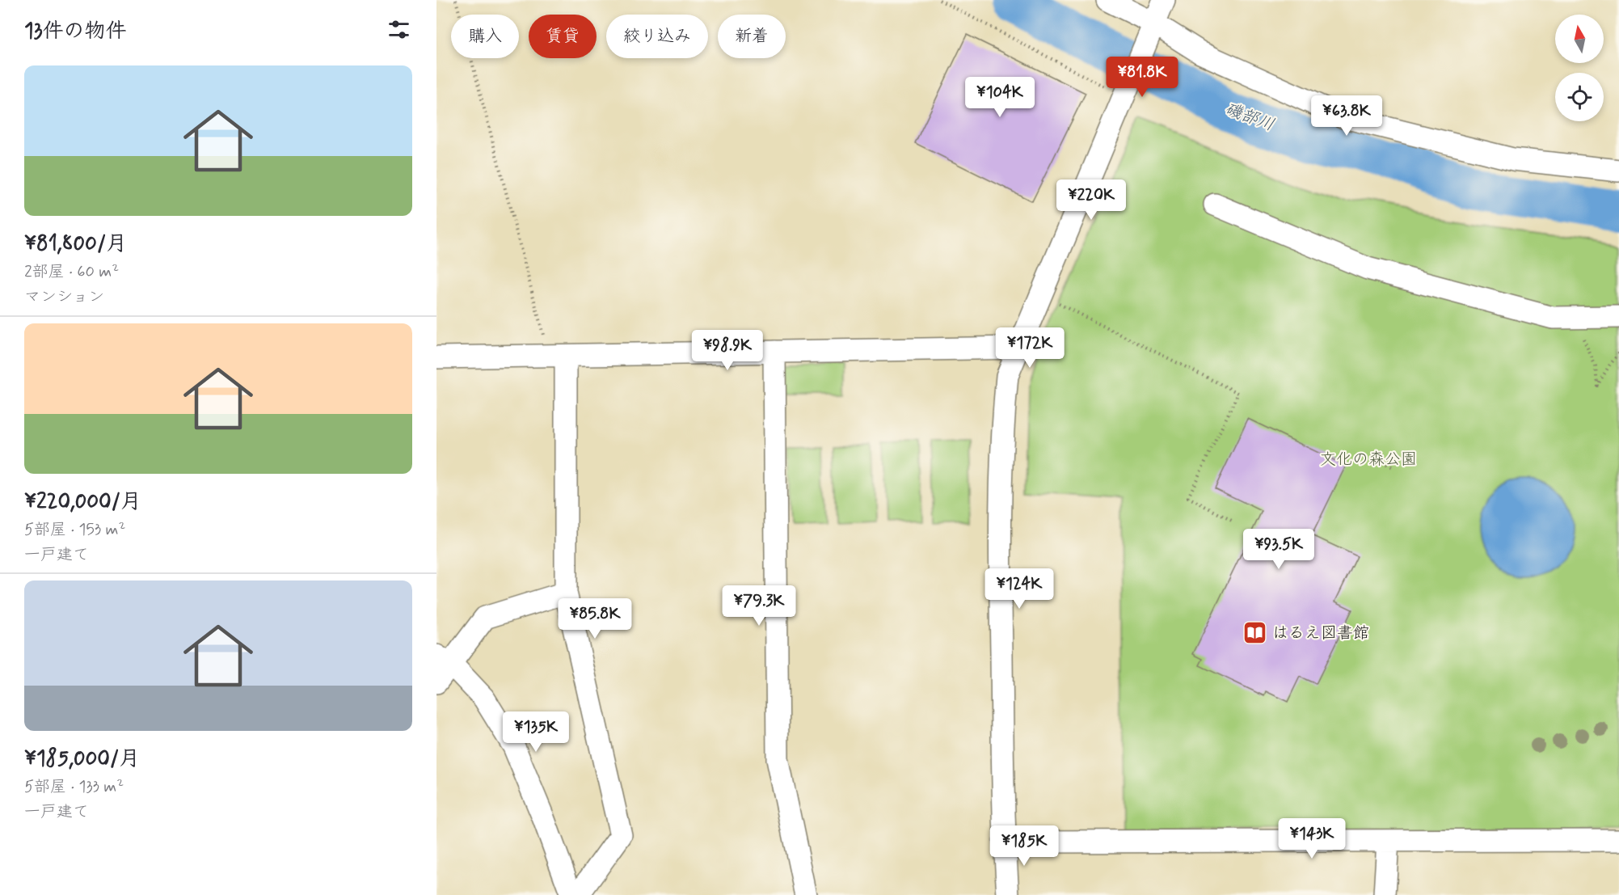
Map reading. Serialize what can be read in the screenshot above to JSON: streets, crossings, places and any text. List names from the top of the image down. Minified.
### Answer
{"water":["磯部川"],"parks":["文化の森公園"],"places":{"library":["はるえ図書館"]},"north":"top","page":{"heading":"13件の物件","chip":["購入","賃貸","絞り込み","新着"],"price":["¥81.8K","¥104K","¥63.8K","¥220K","¥172K","¥98.9K","¥93.5K","¥124K","¥79.3K","¥85.8K","¥135K","¥143K","¥185K"],"list":[{"name":"¥81,800/月","note":"2部屋 · 60 m² · マンション"},{"name":"¥220,000/月","note":"5部屋 · 153 m² · 一戸建て"},{"name":"¥185,000/月","note":"5部屋 · 133 m² · 一戸建て"}]}}
